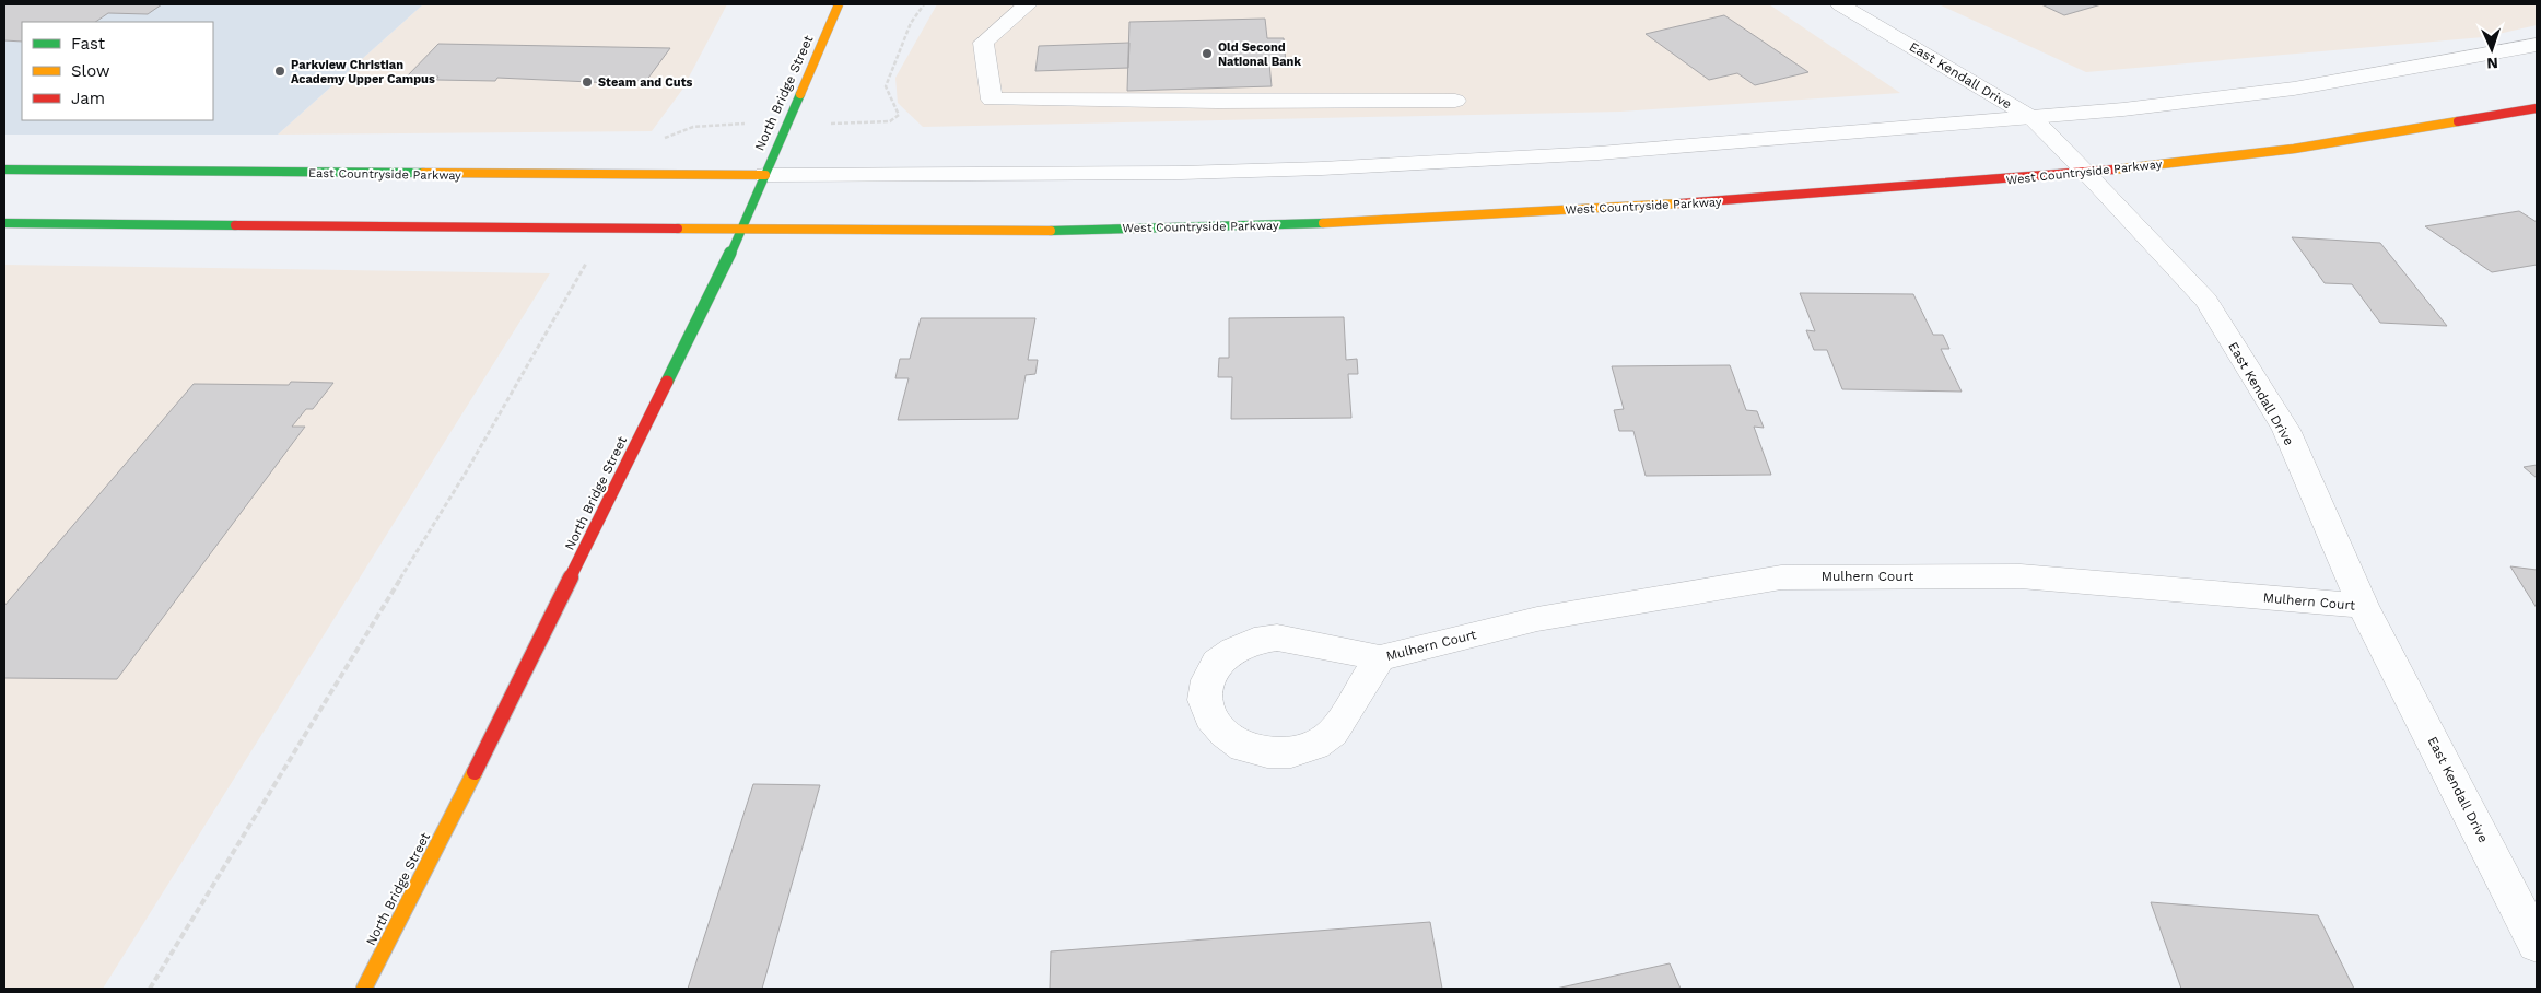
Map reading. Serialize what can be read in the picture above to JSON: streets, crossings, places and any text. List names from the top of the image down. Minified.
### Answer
{"streets":{"main road":["North Bridge Street","West Countryside Parkway","East Countryside Parkway"],"street":["East Kendall Drive","Mulhern Court"]},"crossings":[["East Kendall Drive","West Countryside Parkway"],["East Kendall Drive","Mulhern Court"],["North Bridge Street","West Countryside Parkway"],["North Bridge Street","East Countryside Parkway"]],"places":["Old Second National Bank","Parkview Christian Academy Upper Campus","Steam and Cuts"],"legend":["Fast","Slow","Jam"],"north":"bottom"}
